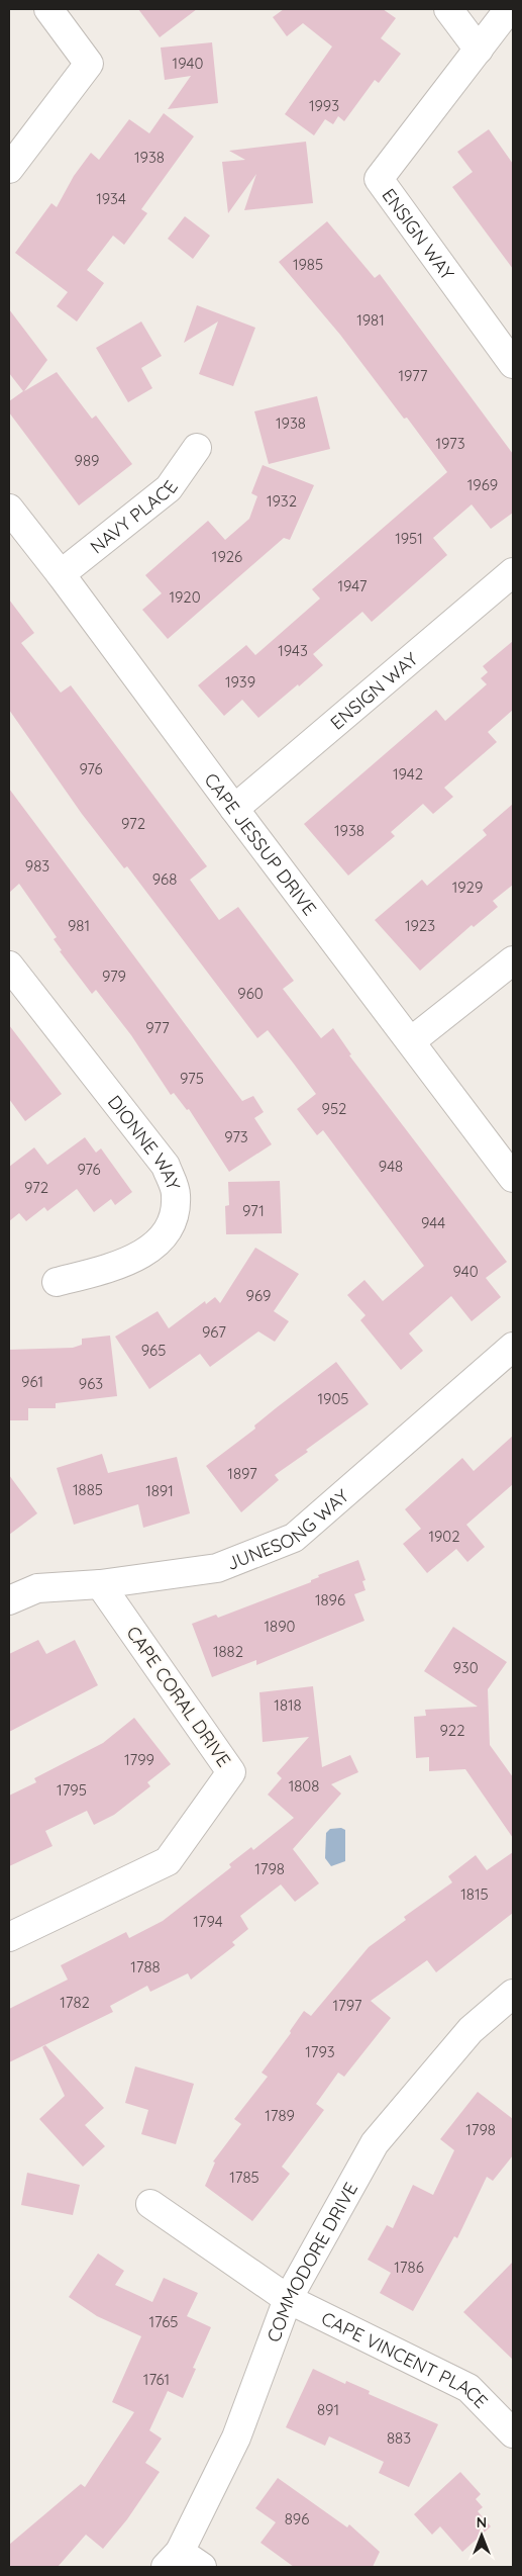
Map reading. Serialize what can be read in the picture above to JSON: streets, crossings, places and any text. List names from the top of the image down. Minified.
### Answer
{"streets":{"street":["ENSIGN WAY","NAVY PLACE","CAPE JESSUP DRIVE","DIONNE WAY","JUNESONG WAY","CAPE CORAL DRIVE","COMMODORE DRIVE","CAPE VINCENT PLACE"]},"crossings":[["ENSIGN WAY","CAPE JESSUP DRIVE"],["NAVY PLACE","CAPE JESSUP DRIVE"],["JUNESONG WAY","CAPE CORAL DRIVE"],["COMMODORE DRIVE","CAPE VINCENT PLACE"]],"house_numbers":["1940","1993","1938","1934","1985","1981","1977","1938","1973","989","1969","1932","1951","1926","1947","1920","1943","1939","976","1942","972","1938","983","968","1929","981","1923","979","960","977","975","952","973","948","976","972","971","944","940","969","967","965","961","963","1905","1897","1885","1891","1902","1896","1890","1882","930","1818","922","1799","1808","1795","1798","1815","1794","1788","1782","1797","1793","1789","1798","1785","1786","1765","1761","891","883","896"],"north":"top"}
